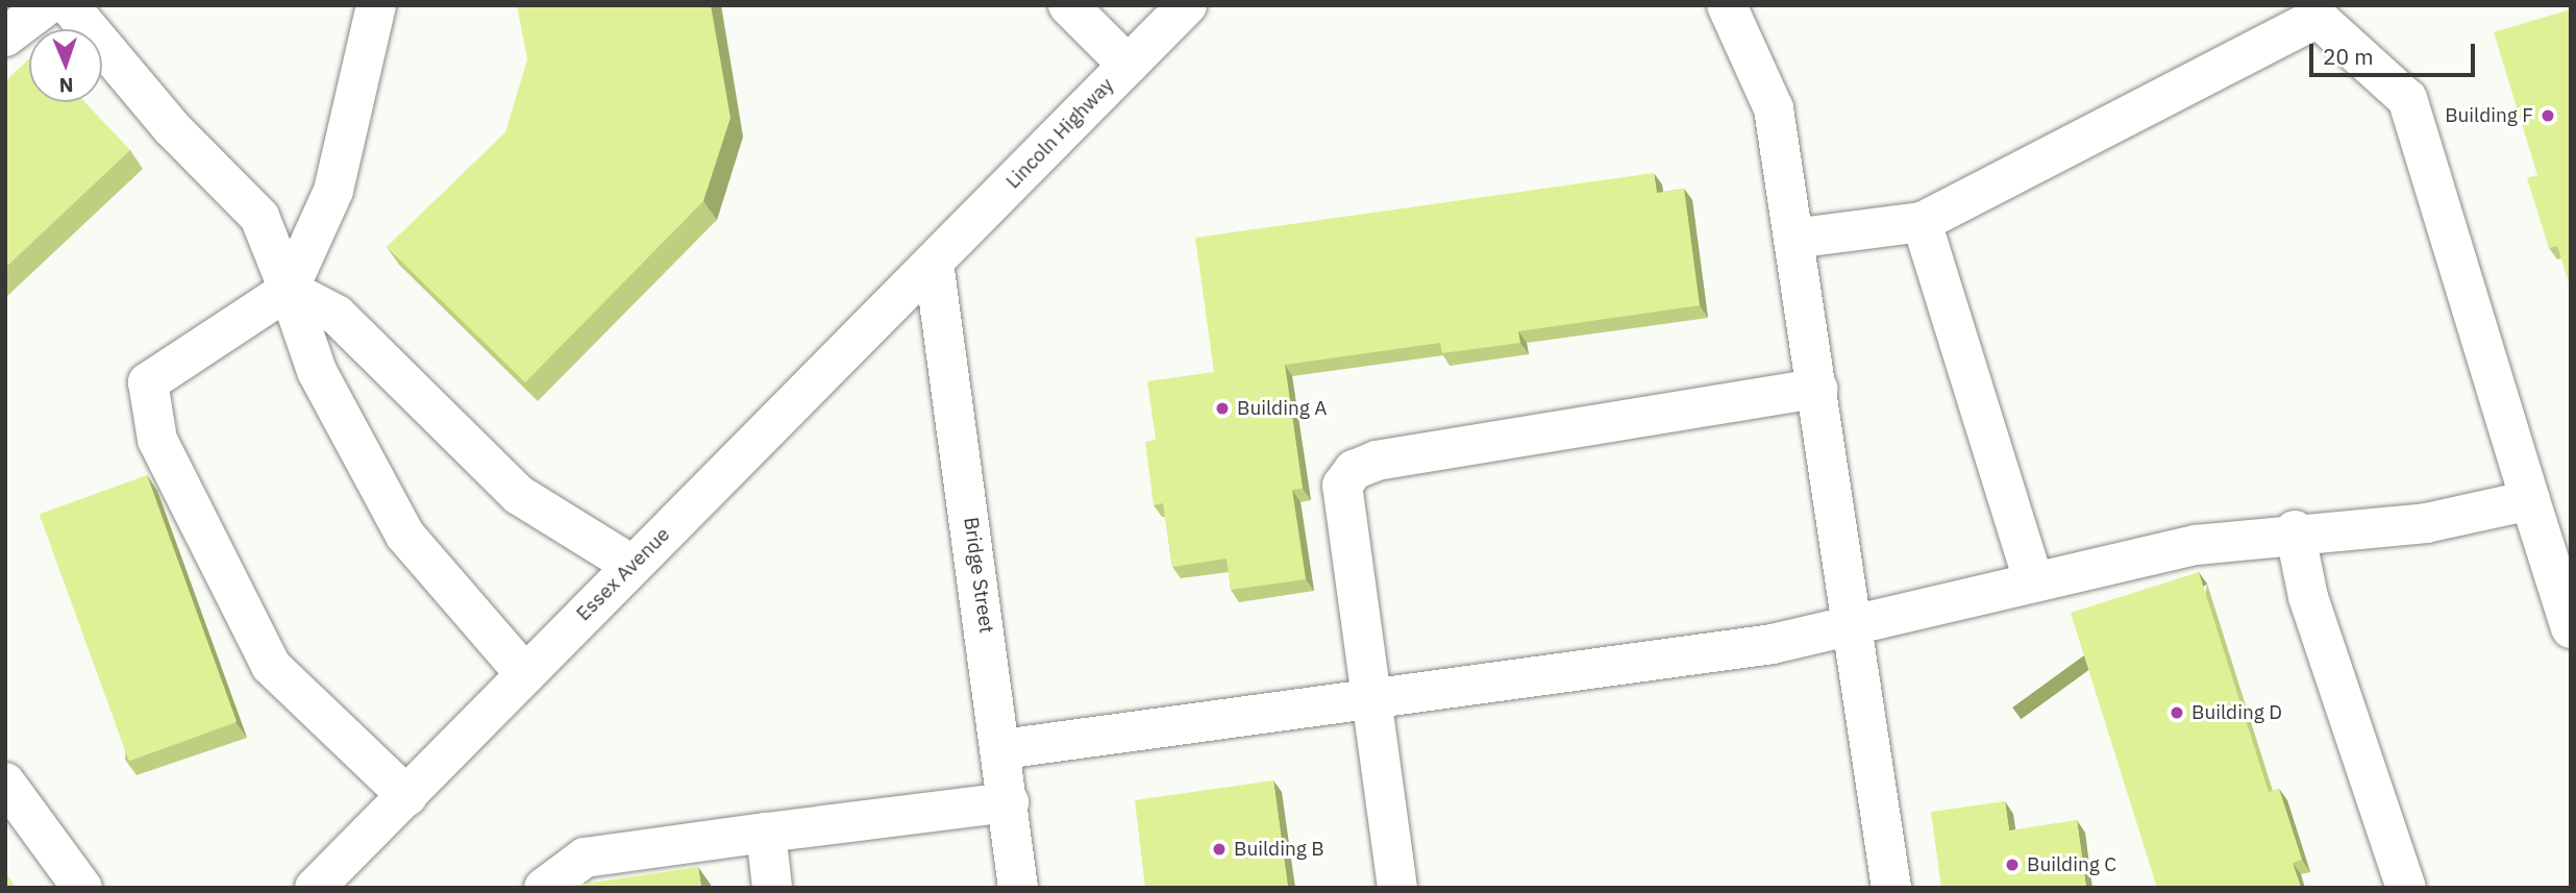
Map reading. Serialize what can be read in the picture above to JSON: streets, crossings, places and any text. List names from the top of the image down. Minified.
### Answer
{"streets":{"street":["Lincoln Highway","Essex Avenue","Bridge Street"]},"crossings":[["Lincoln Highway","Essex Avenue"],["Lincoln Highway","Bridge Street"],["Essex Avenue","Bridge Street"]],"places":["Building F","Building A","Building D","Building B","Building C"],"scale_bar":"20 m","north":"bottom"}
